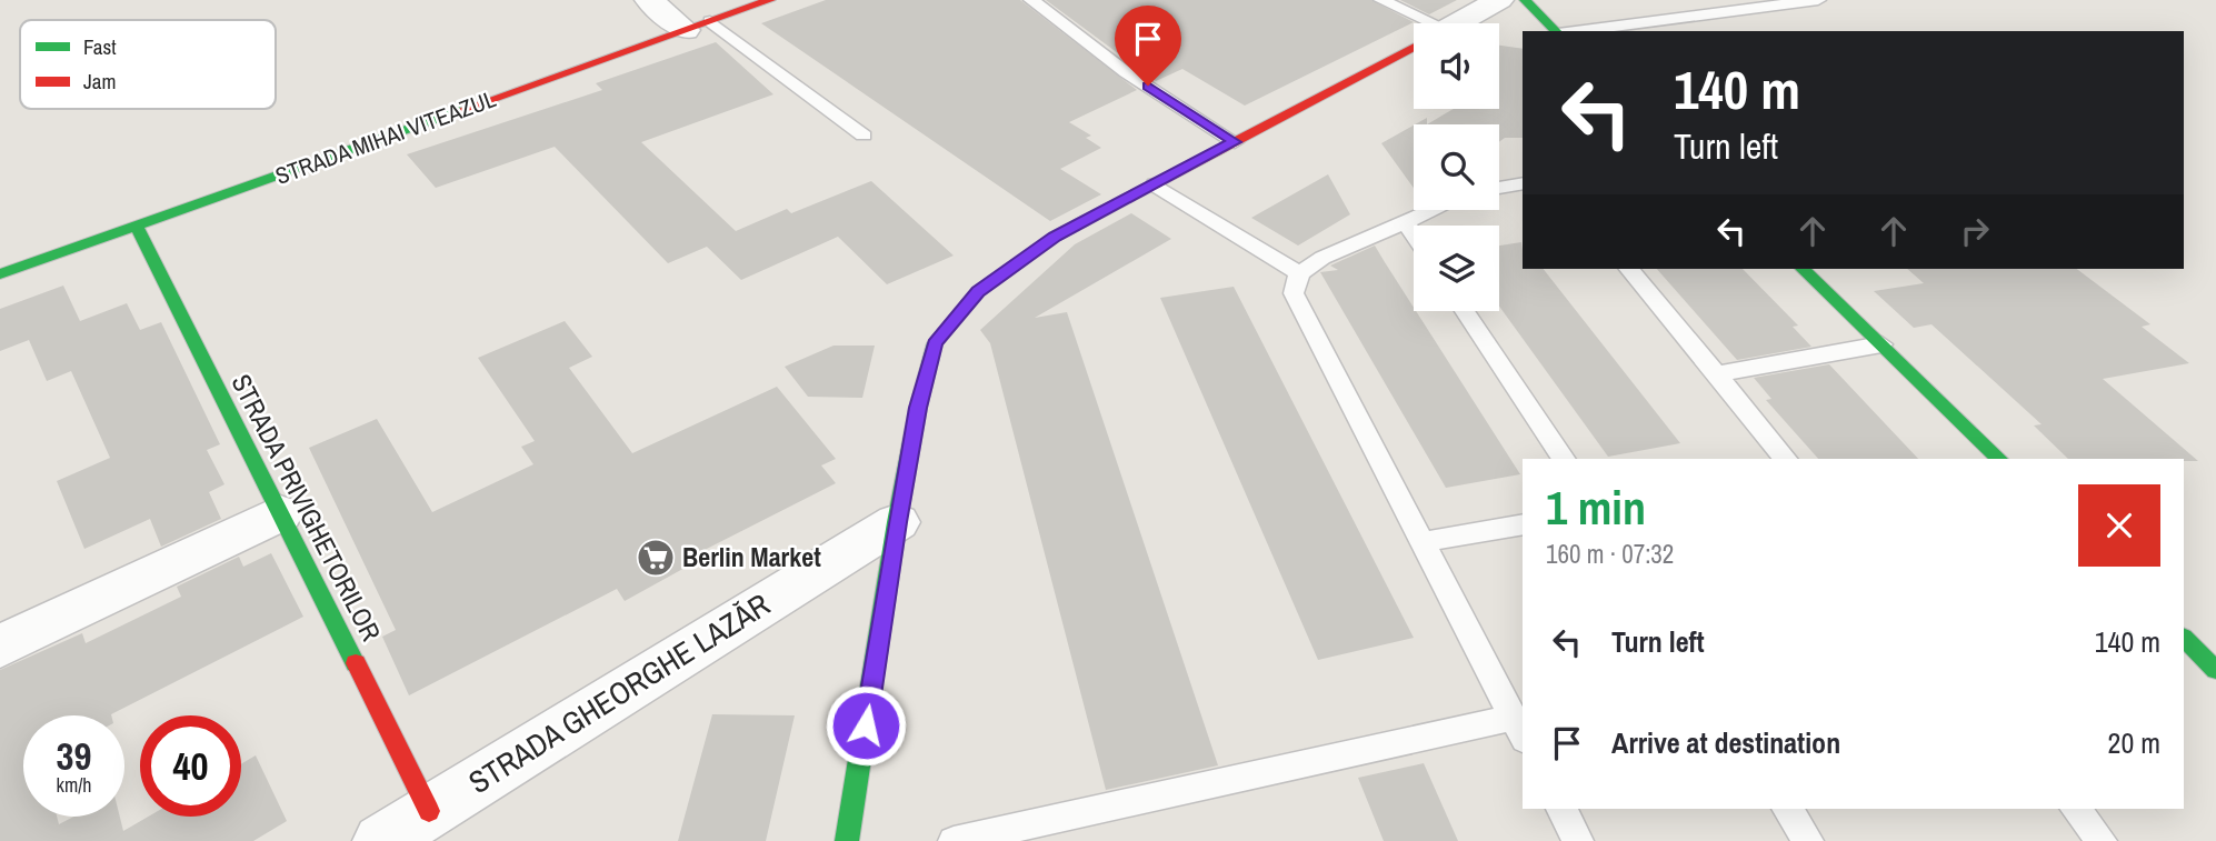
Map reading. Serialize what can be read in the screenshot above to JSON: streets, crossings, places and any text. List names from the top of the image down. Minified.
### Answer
{"streets":{"street":["STRADA MIHAI VITEAZUL","STRADA PRIVIGHETORILOR","STRADA GHEORGHE LAZĂR"]},"crossings":[["STRADA MIHAI VITEAZUL","STRADA PRIVIGHETORILOR"],["STRADA PRIVIGHETORILOR","STRADA GHEORGHE LAZĂR"]],"places":{"supermarket":["Berlin Market"]},"legend":["Fast","Jam"],"page":{"turn":["140 m","Turn left"],"heading":["1 min","160 m · 07:32"],"list":[{"name":"Turn left","value":"140 m"},{"name":"Arrive at destination","value":"20 m"}],"speed":"39 km/h","limit":"40"}}
